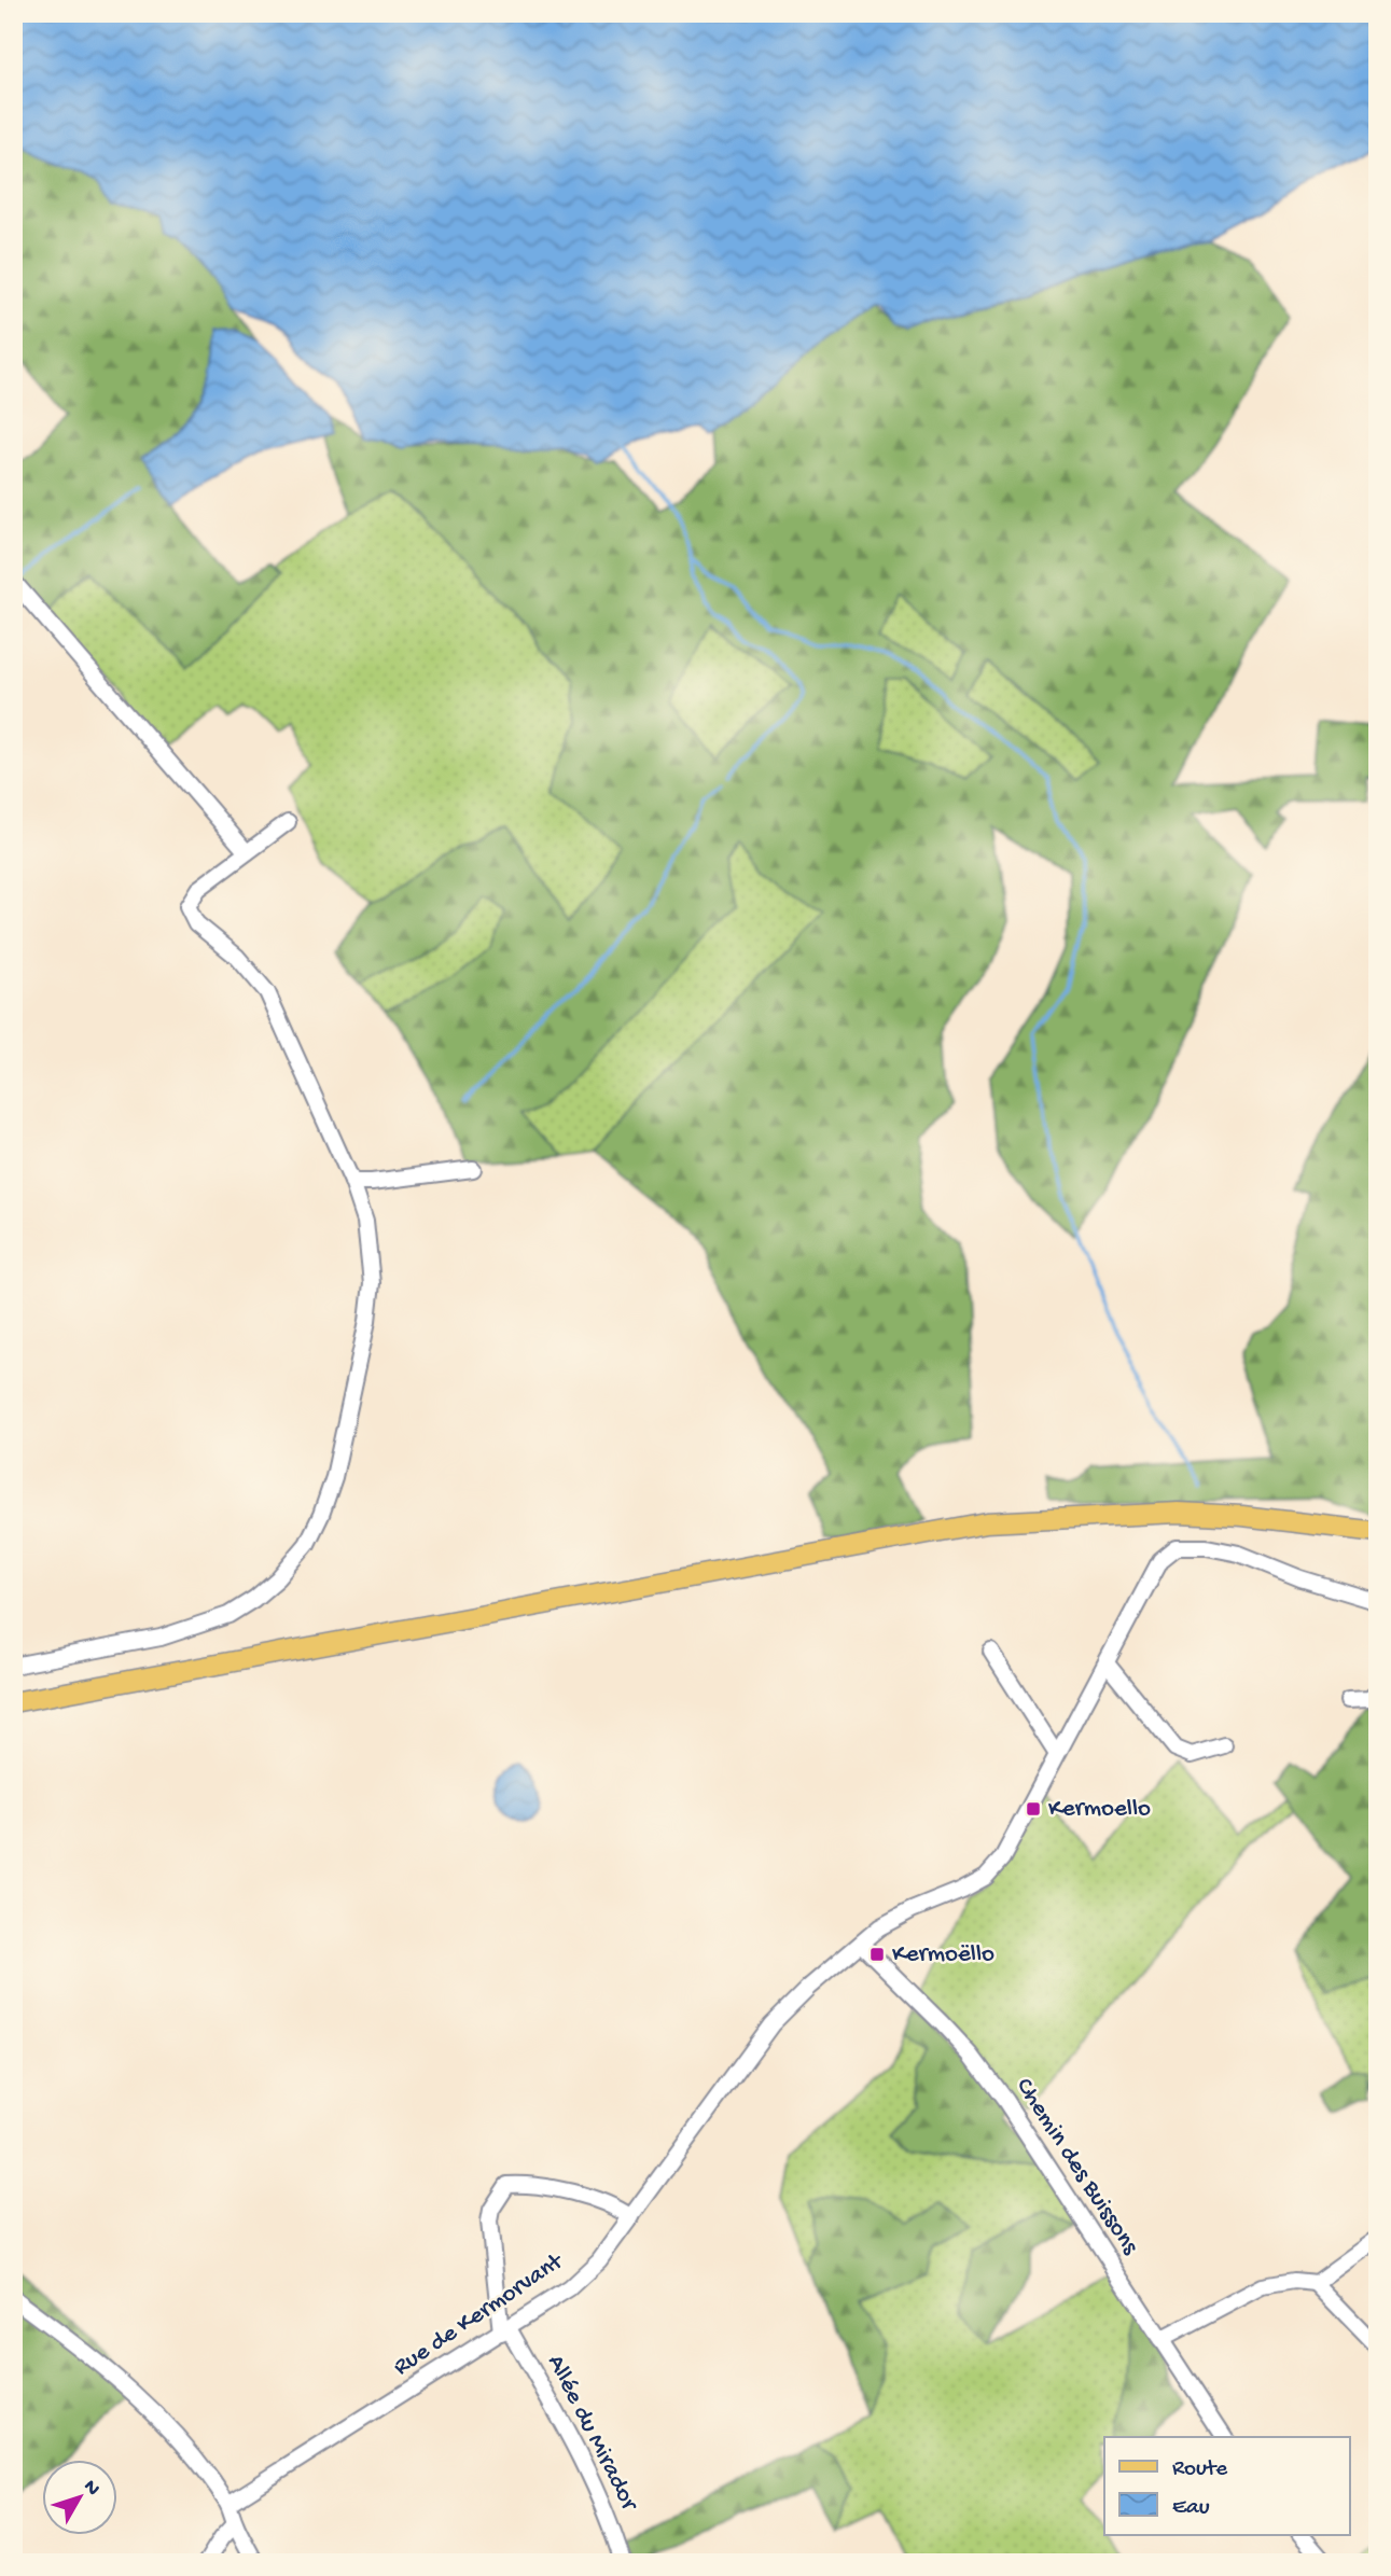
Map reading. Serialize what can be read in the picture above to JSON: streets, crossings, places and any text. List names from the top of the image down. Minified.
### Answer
{"streets":{"street":["Chemin des Buissons","Rue de Kermorvant","Allée du Mirador"]},"crossings":[["Chemin des Buissons","Rue de Kermorvant"],["Rue de Kermorvant","Allée du Mirador"]],"places":{"transit":["Kermoello","Kermoëllo"]},"legend":["Route","Eau"],"north":"top right"}
